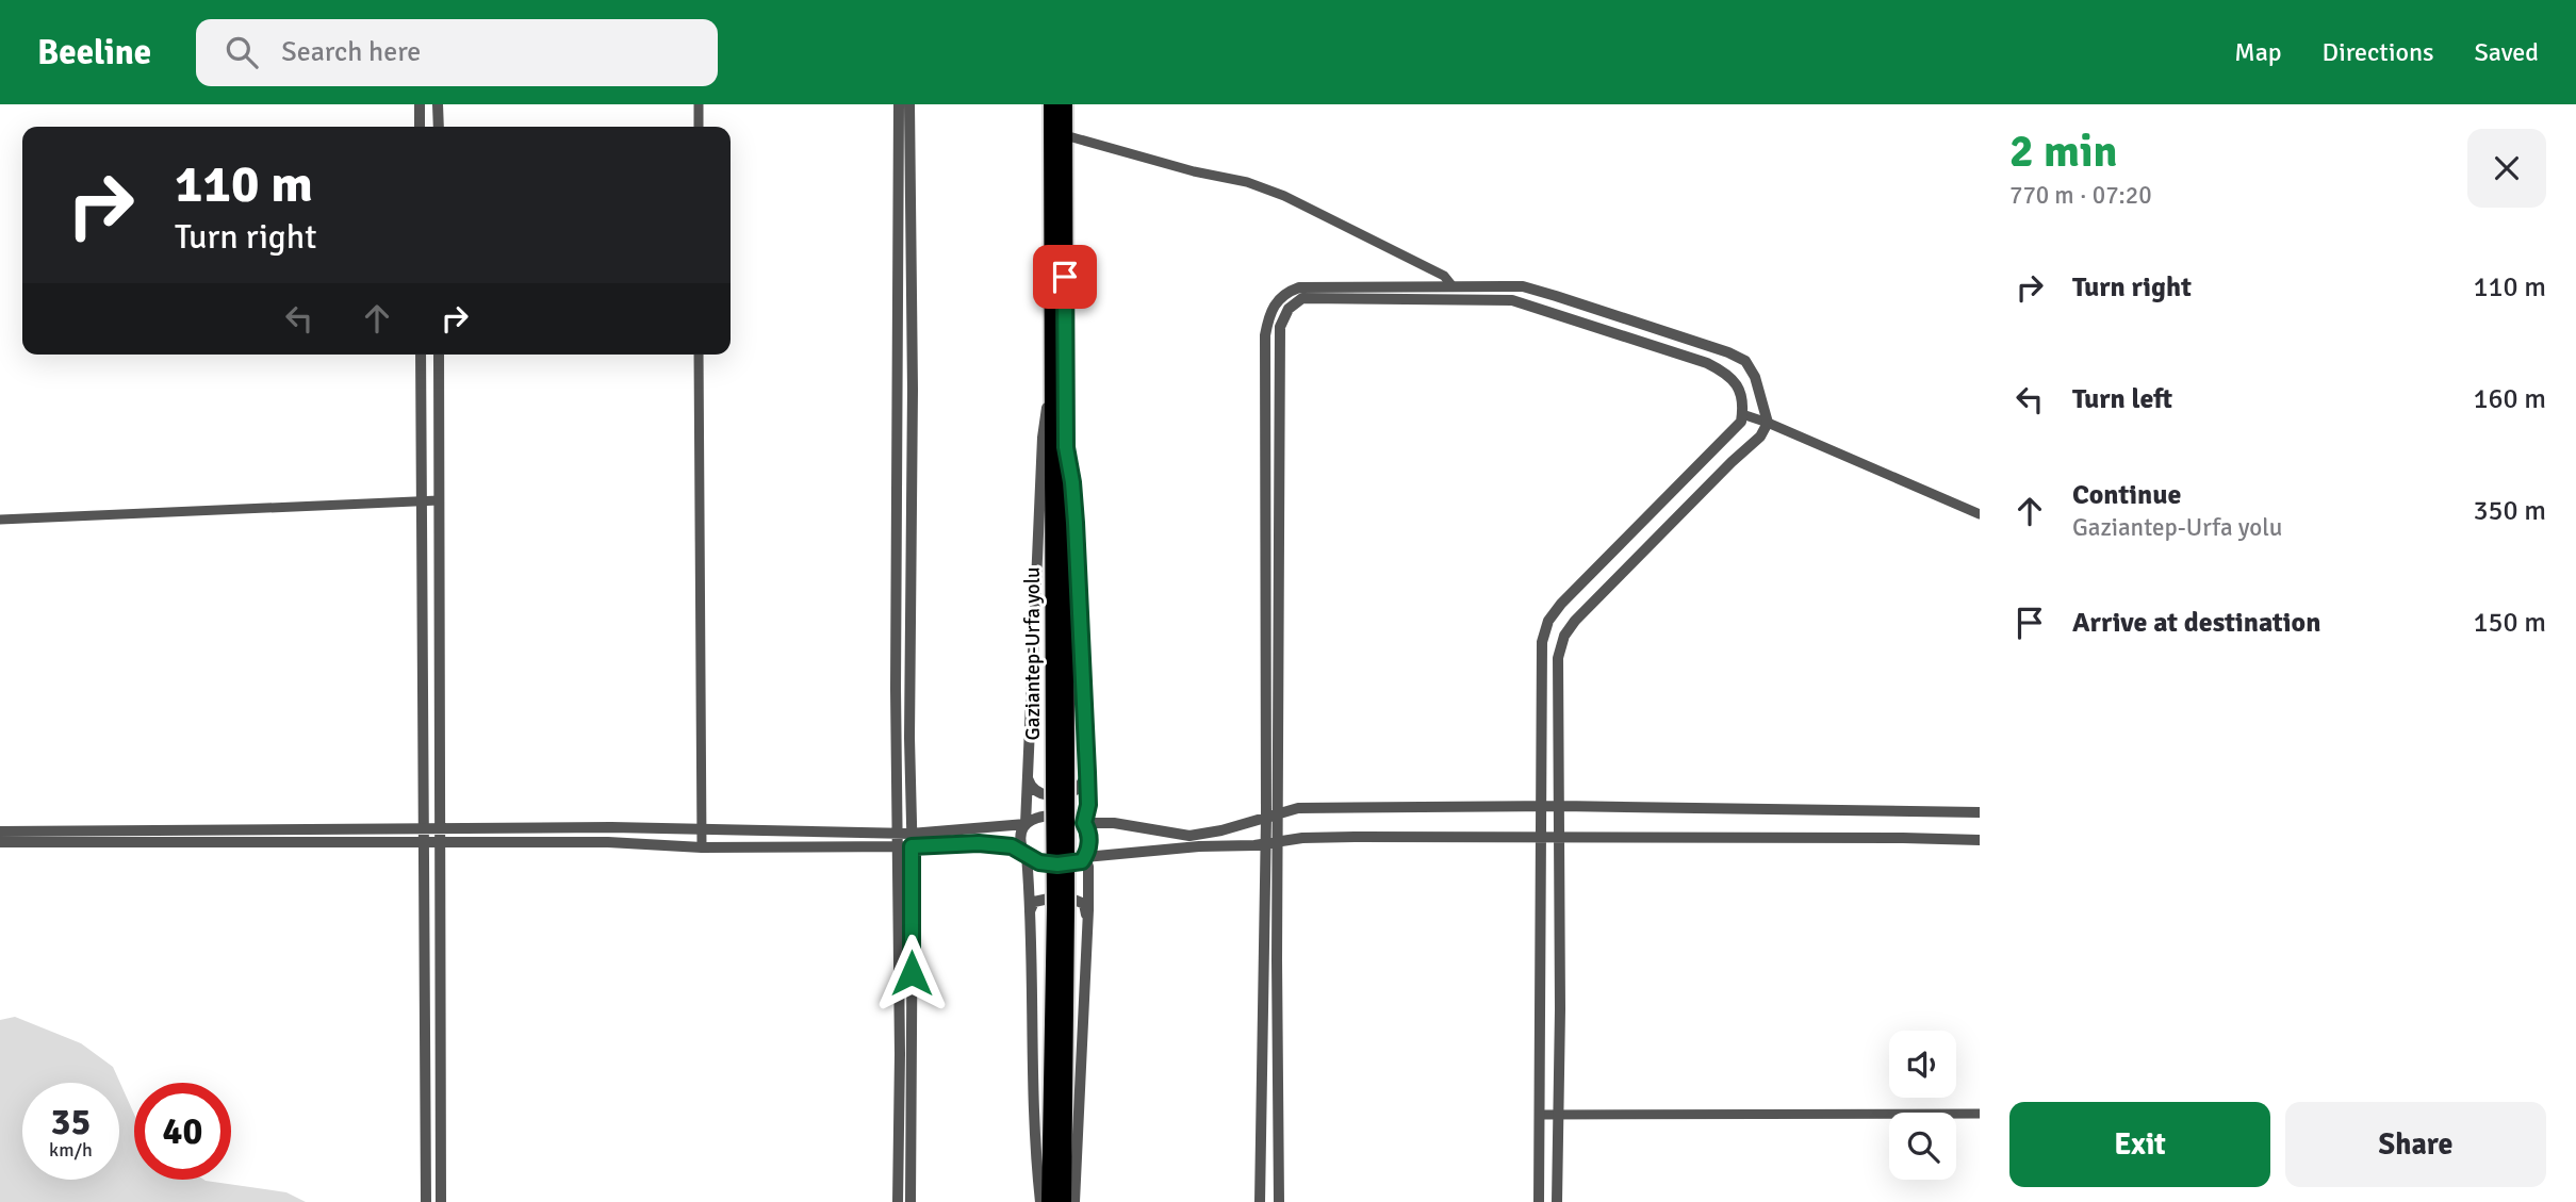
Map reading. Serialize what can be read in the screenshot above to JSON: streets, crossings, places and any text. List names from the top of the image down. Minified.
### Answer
{"streets":{"highway":["Gaziantep-Urfa yolu"]},"page":{"header":"Beeline","search":"Search here","nav":["Map","Directions","Saved"],"heading":["2 min","770 m · 07:20"],"turn":["110 m","Turn right"],"list":[{"name":"Turn right","value":"110 m"},{"name":"Turn left","value":"160 m"},{"name":"Continue","note":"Gaziantep-Urfa yolu","value":"350 m"},{"name":"Arrive at destination","value":"150 m"}],"speed":"35 km/h","limit":"40","buttons":["Exit","Share"]}}
